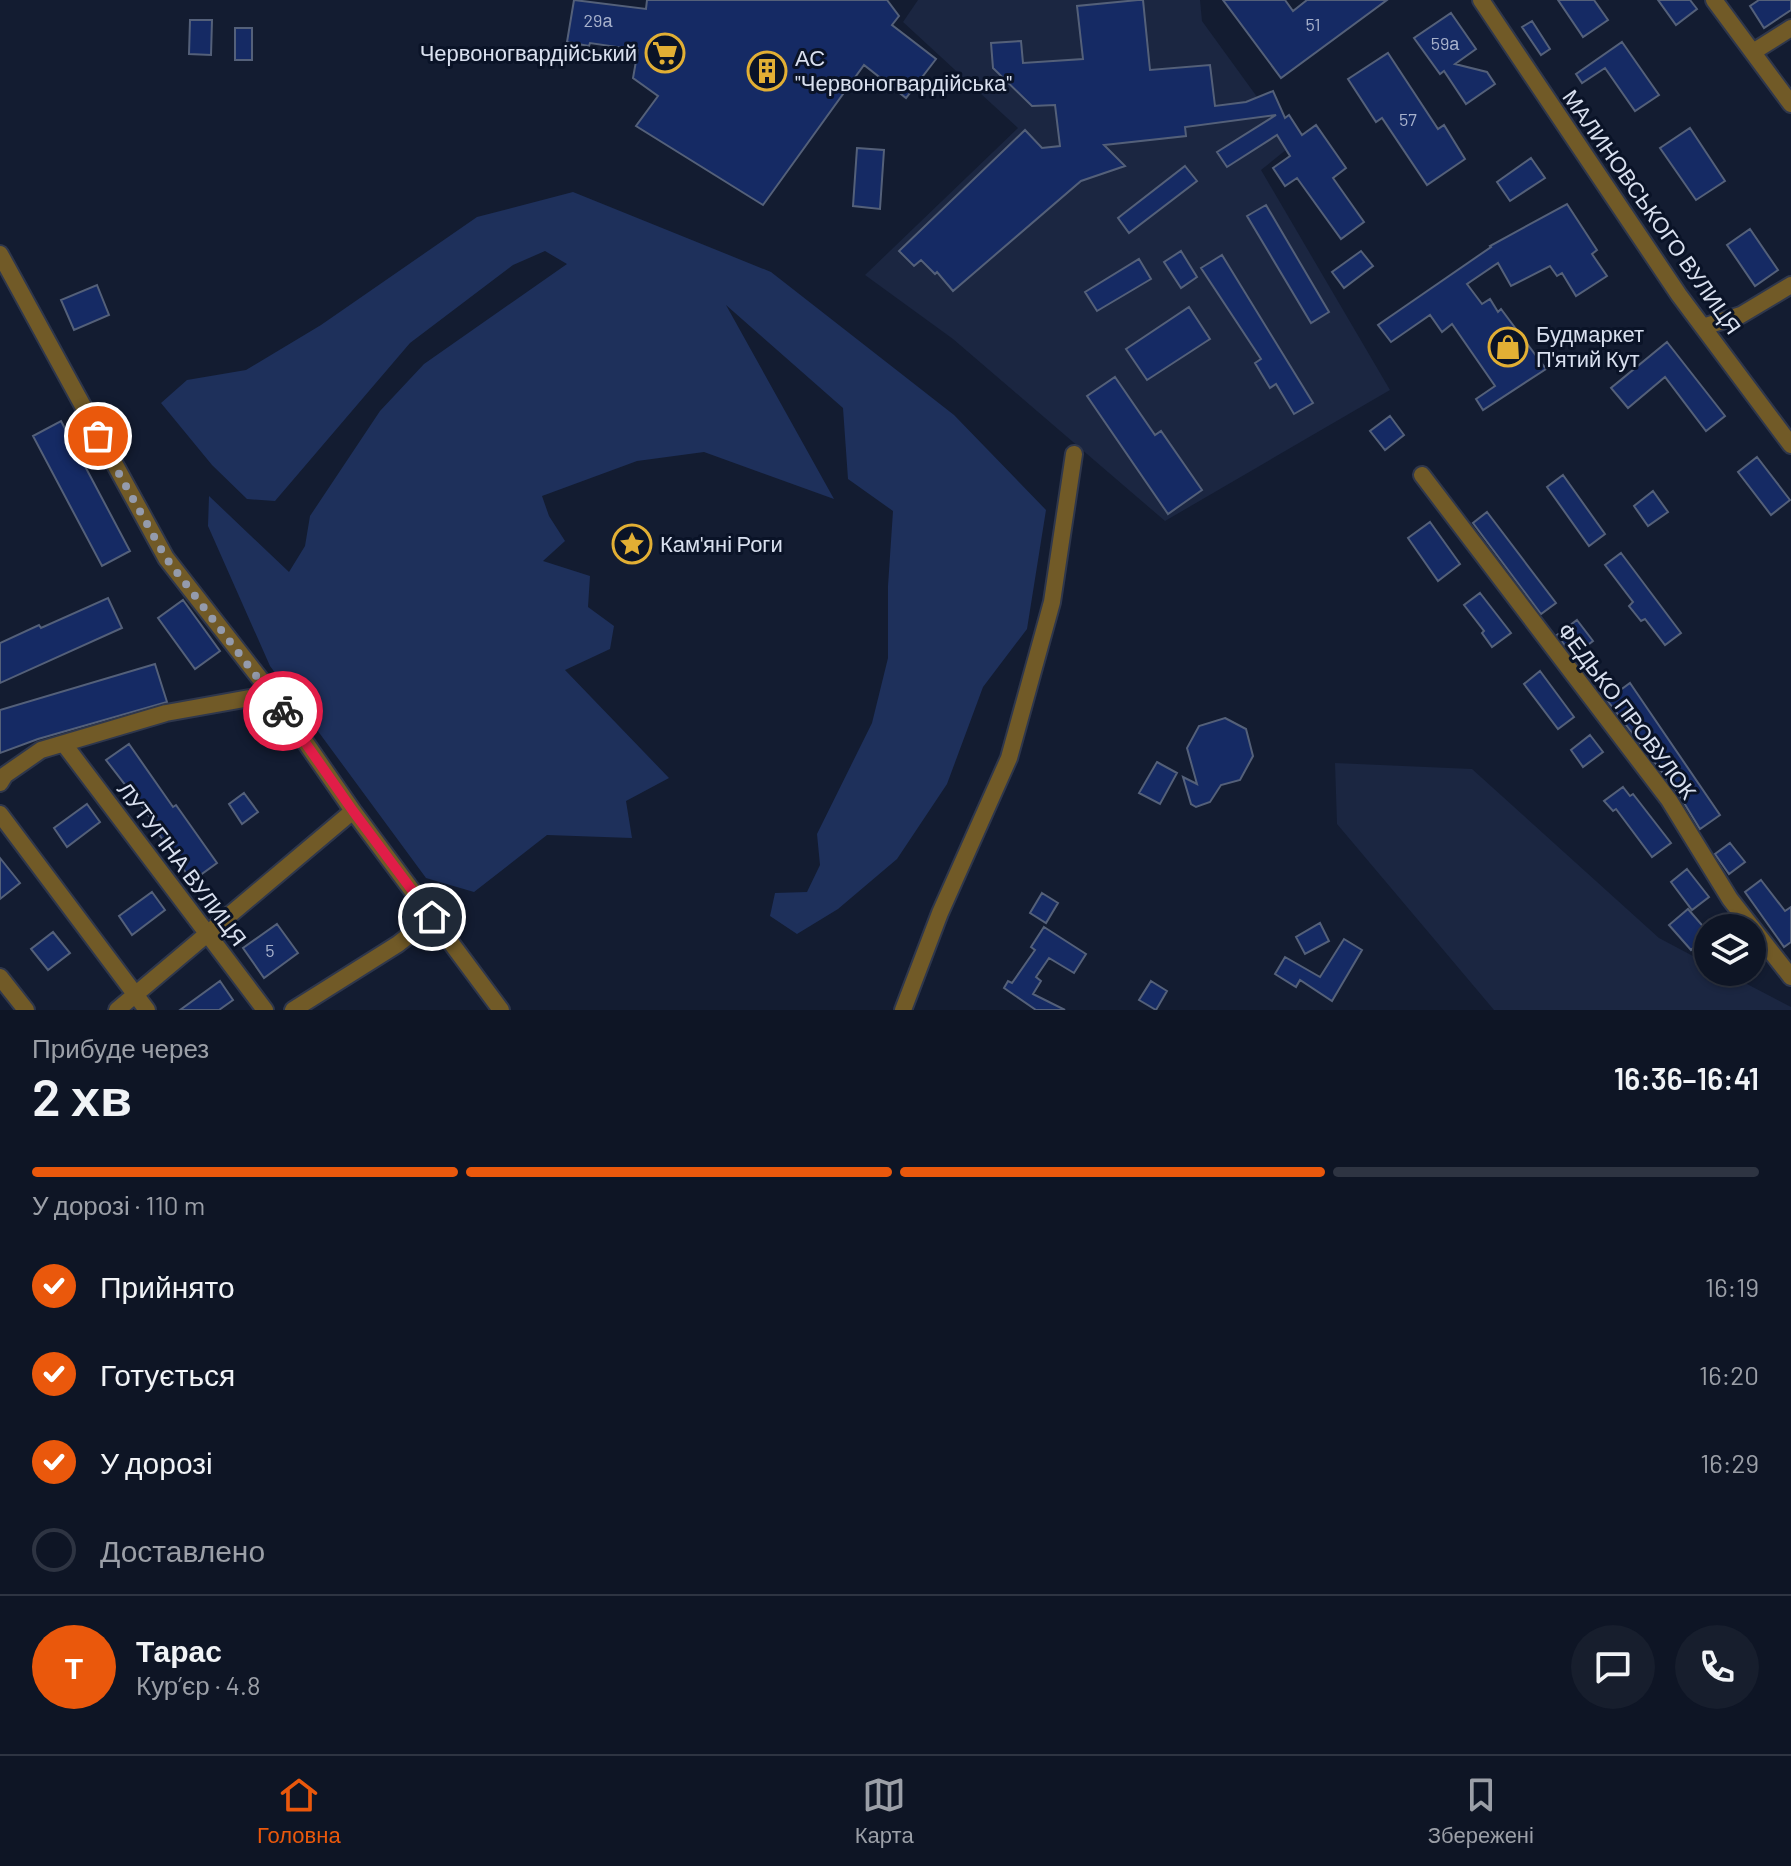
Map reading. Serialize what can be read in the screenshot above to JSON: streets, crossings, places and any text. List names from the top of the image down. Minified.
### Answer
{"streets":{"street":["МАЛИНОВСЬКОГО ВУЛИЦЯ","ФЕДЬКО ПРОВУЛОК","ЛУТУГІНА ВУЛИЦЯ"]},"places":{"supermarket":["Червоногвардійський"],"building":["АС \"Червоногвардійська\""],"shop":["Будмаркет П'ятий Кут"],"place":["Кам'яні Роги"]},"house_numbers":["29а","51","59а","57","5"],"page":{"heading":["2 хв","Прибуде через","16:36–16:41"],"panel":["Тарас","Кур’єр · 4.8"],"bar":"У дорозі · 110 m","list":[["Прийнято","16:19"],["Готується","16:20"],["У дорозі","16:29"],"Доставлено"],"round":"Т","tabs":["Головна","Карта","Збережені"]}}
